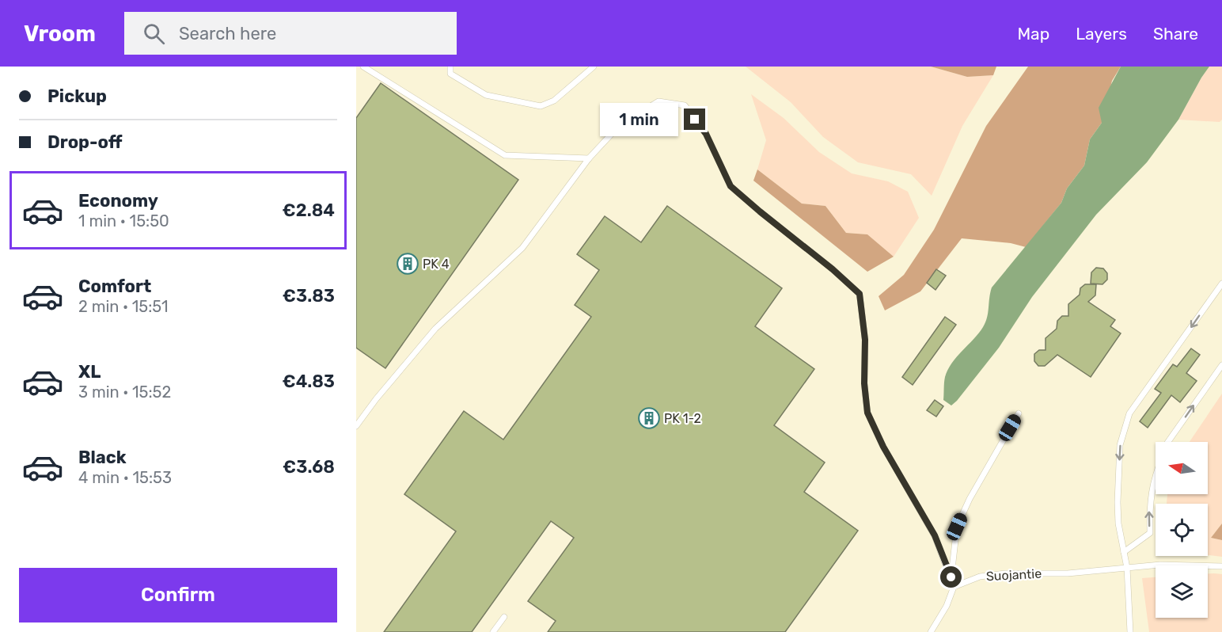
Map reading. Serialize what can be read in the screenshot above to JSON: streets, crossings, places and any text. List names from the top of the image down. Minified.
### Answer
{"streets":{"lane":["Suojantie"]},"places":{"building":["PK 4","PK 1-2"]},"north":"left","page":{"header":"Vroom","search":"Search here","nav":["Map","Layers","Share"],"banner":["Pickup","Drop-off"],"bubble":"1 min","list":[{"name":"Economy","note":"1 min · 15:50","value":"€2.84"},{"name":"Comfort","note":"2 min · 15:51","value":"€3.83"},{"name":"XL","note":"3 min · 15:52","value":"€4.83"},{"name":"Black","note":"4 min · 15:53","value":"€3.68"}],"buttons":"Confirm"}}
